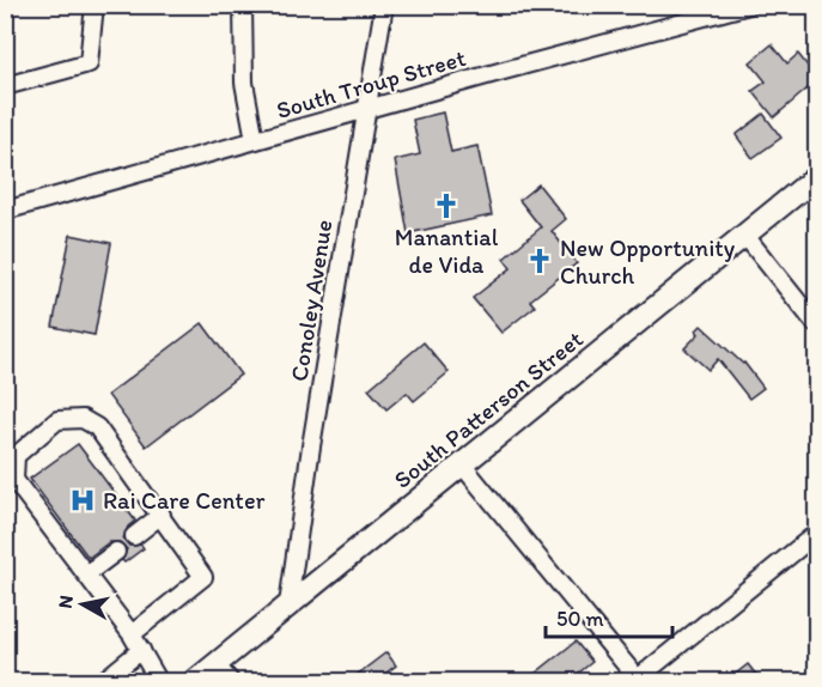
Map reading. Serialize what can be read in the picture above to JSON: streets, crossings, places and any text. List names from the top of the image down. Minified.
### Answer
{"streets":{"main road":["South Patterson Street"],"street":["South Troup Street","Conoley Avenue"]},"crossings":[["South Troup Street","Conoley Avenue"],["Conoley Avenue","South Patterson Street"]],"places":{"church":["Manantial de Vida","New Opportunity Church"],"hospital":["Rai Care Center"]},"scale_bar":"50 m","north":"left"}
